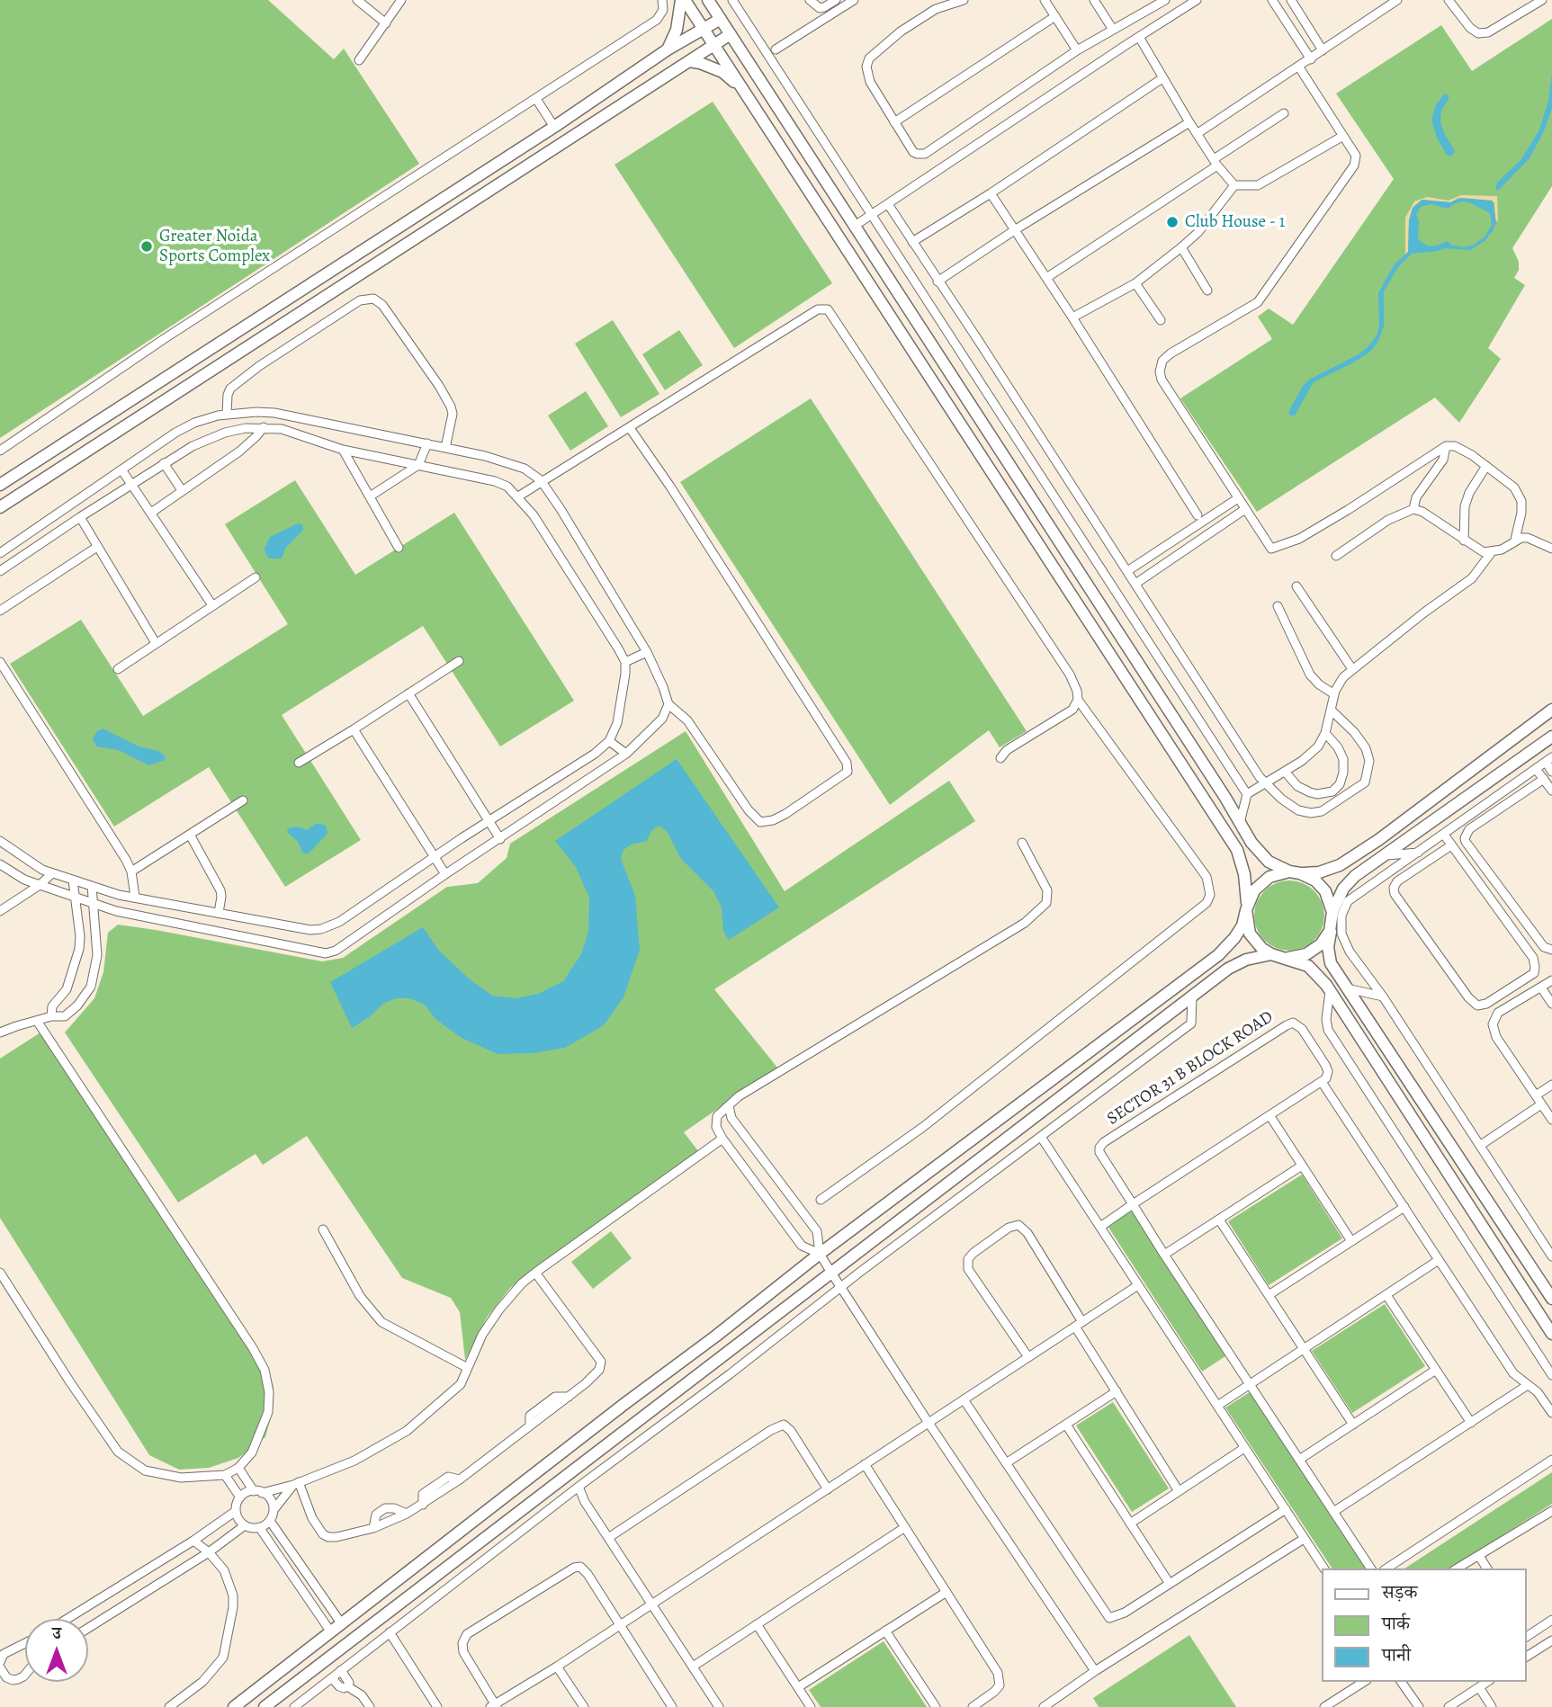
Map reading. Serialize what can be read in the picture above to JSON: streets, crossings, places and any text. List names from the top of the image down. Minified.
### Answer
{"streets":{"street":["SECTOR 31 B BLOCK ROAD"]},"places":["Club House - 1","Greater Noida Sports Complex"],"legend":["सड़क","पार्क","पानी"],"north":"top"}
